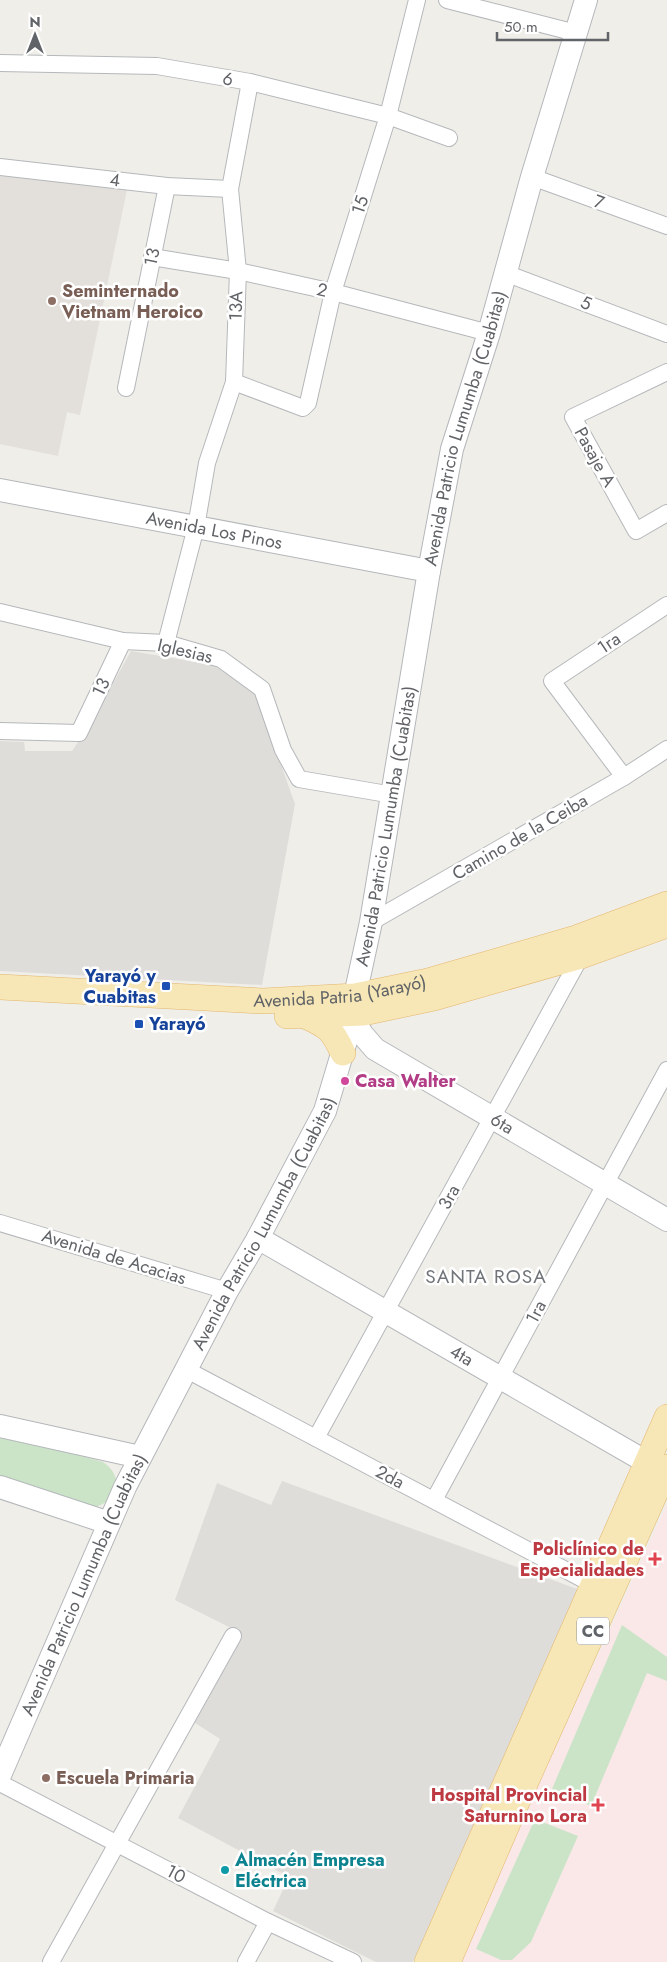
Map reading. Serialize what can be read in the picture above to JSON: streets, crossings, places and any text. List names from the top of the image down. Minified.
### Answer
{"streets":{"main road":["Avenida Patricio Lumumba (Cuabitas)","Avenida Los Pinos","Avenida Patria (Yarayó)","6ta","4ta","CC"],"street":["6","4","7","15","13","2","5","13A","Pasaje A","1ra","Iglesias","Camino de la Ceiba","3ra","Avenida de Acacias","2da","10"]},"crossings":[["6","15"],["6","13A"],["4","13"],["4","13A"],["7","Avenida Patricio Lumumba (Cuabitas)"],["15","2"],["15","13A"],["13","2"],["13","Iglesias"],["2","13A"],["2","Avenida Patricio Lumumba (Cuabitas)"],["5","Avenida Patricio Lumumba (Cuabitas)"],["13A","Avenida Los Pinos"],["Avenida Patricio Lumumba (Cuabitas)","Avenida Los Pinos"],["Avenida Patricio Lumumba (Cuabitas)","Iglesias"],["Avenida Patricio Lumumba (Cuabitas)","Camino de la Ceiba"],["Avenida Patricio Lumumba (Cuabitas)","Avenida Patria (Yarayó)"],["Avenida Patricio Lumumba (Cuabitas)","6ta"],["Avenida Patricio Lumumba (Cuabitas)","Avenida de Acacias"],["Avenida Patricio Lumumba (Cuabitas)","4ta"],["Avenida Patricio Lumumba (Cuabitas)","2da"],["1ra","Camino de la Ceiba"],["1ra","6ta"],["1ra","4ta"],["1ra","2da"],["Avenida Patria (Yarayó)","6ta"],["Avenida Patria (Yarayó)","3ra"],["6ta","3ra"],["3ra","4ta"],["3ra","2da"],["4ta","CC"],["2da","CC"]],"districts":["SANTA ROSA"],"places":{"other":["Seminternado Vietnam Heroico","Casa Walter","Escuela Primaria","Almacén Empresa Eléctrica"],"transit":["Yarayó y Cuabitas","Yarayó"],"health":["Policlínico de Especialidades","Hospital Provincial Saturnino Lora"]},"scale_bar":"50 m","north":"top"}
